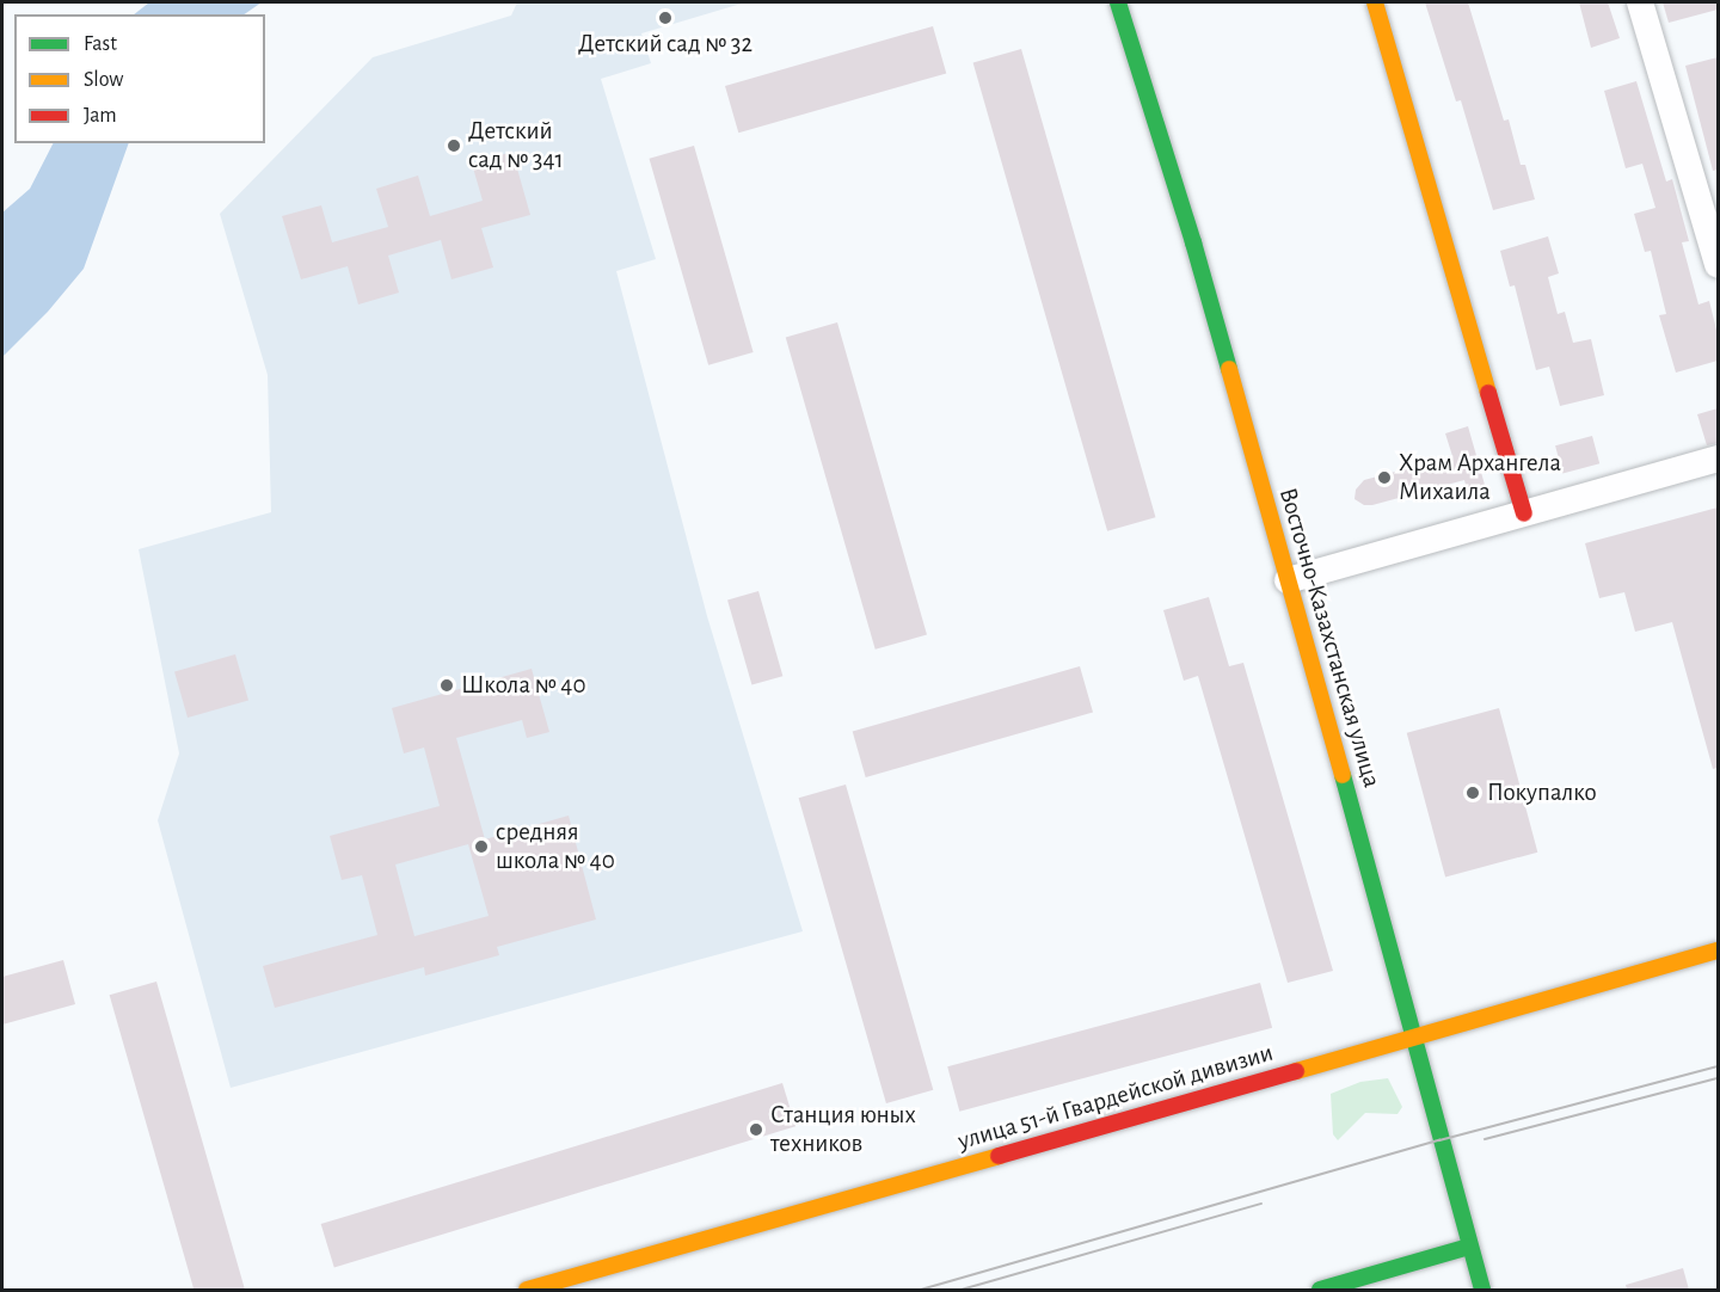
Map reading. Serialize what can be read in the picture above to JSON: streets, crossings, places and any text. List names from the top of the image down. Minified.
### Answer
{"streets":{"main road":["Восточно-Казахстанская улица","улица 51-й Гвардейской дивизии"]},"crossings":[["Восточно-Казахстанская улица","улица 51-й Гвардейской дивизии"]],"places":["Детский сад № 32","Детский сад № 341","Храм Архангела Михаила","Школа № 40","Покупалко","средняя школа № 40","Станция юных техников"],"legend":["Fast","Slow","Jam"]}
